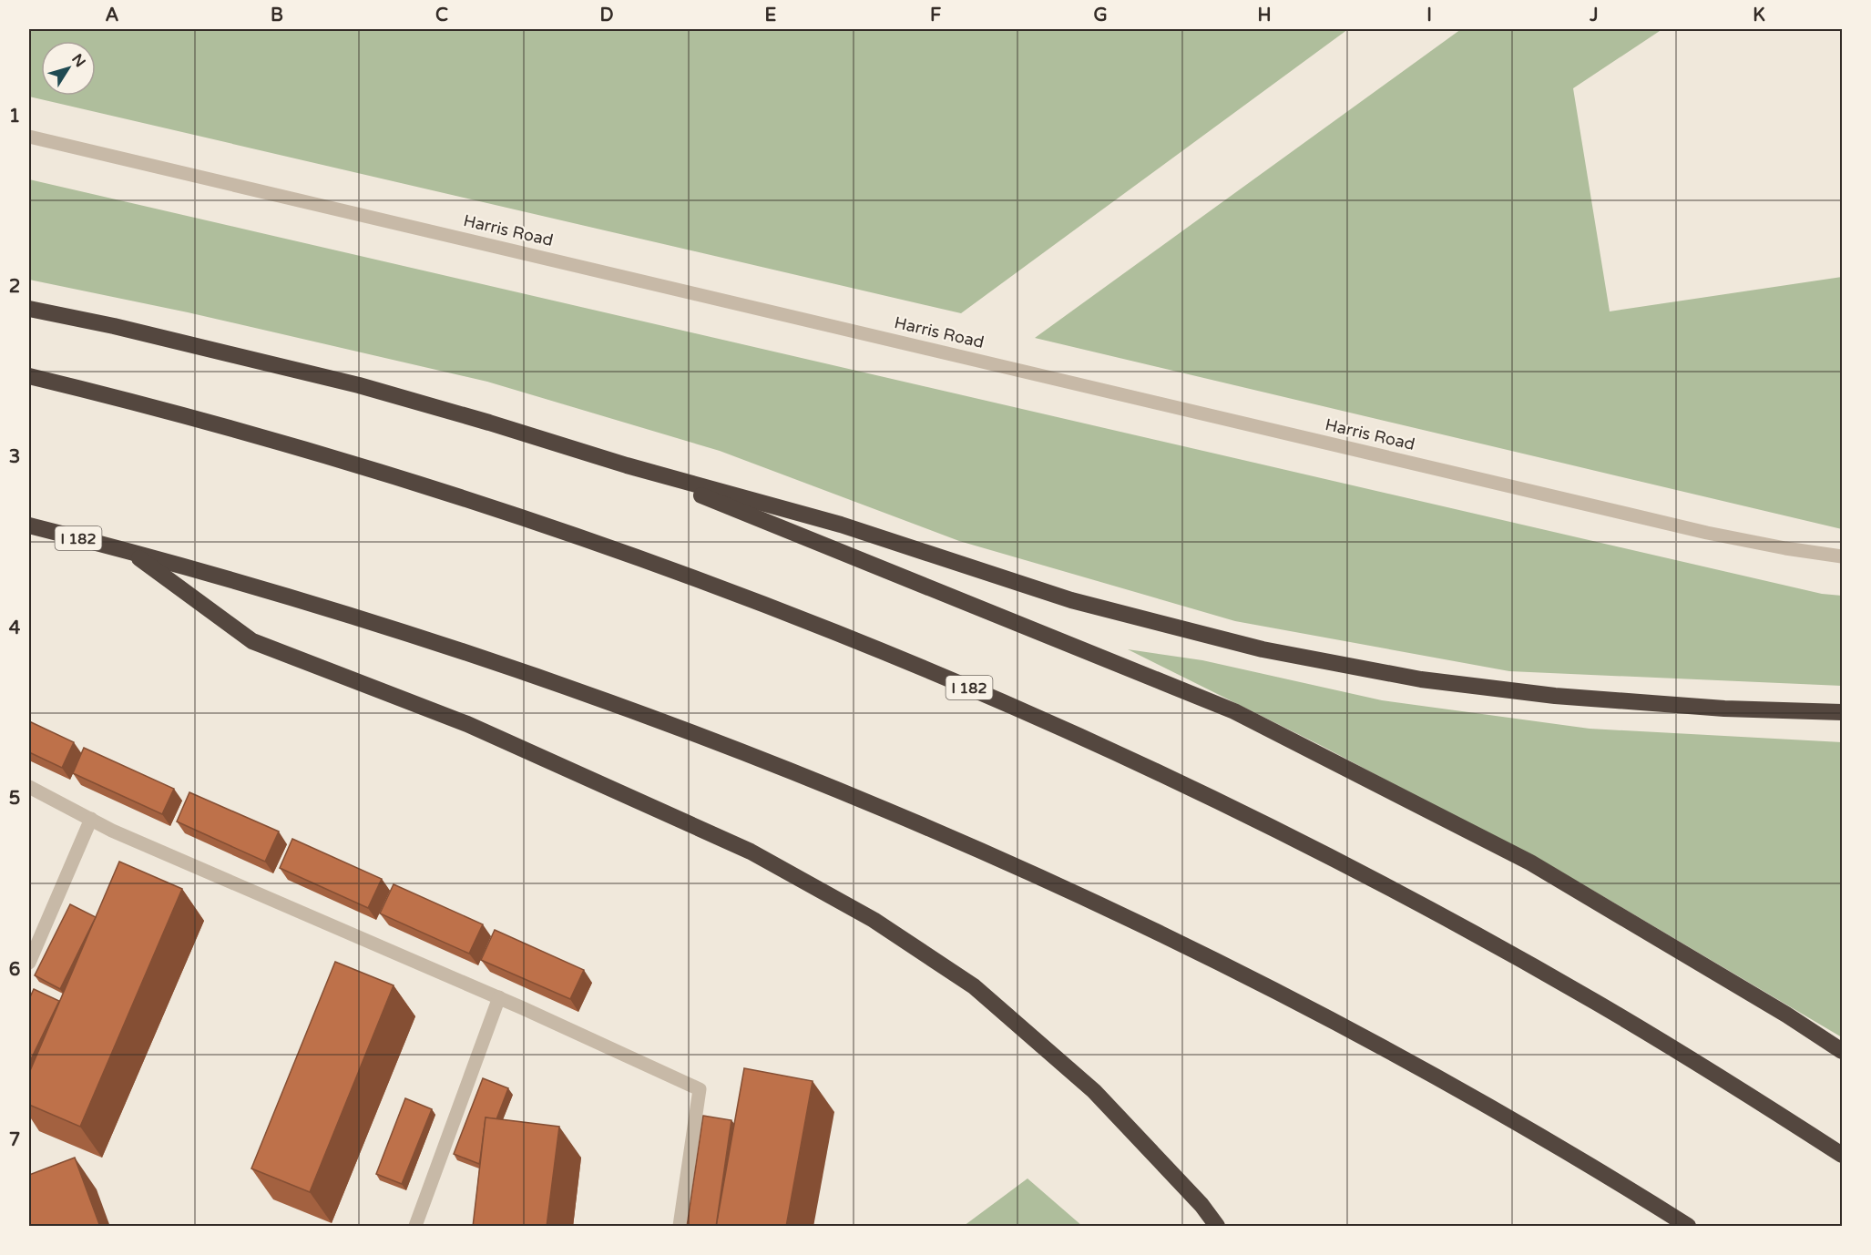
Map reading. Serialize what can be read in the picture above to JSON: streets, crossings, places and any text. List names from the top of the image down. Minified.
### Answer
{"streets":{"highway":["I 182"],"street":["Harris Road"]},"north":"top right","grid":{"columns":["A","B","C","D","E","F","G","H","I","J","K"],"rows":["1","2","3","4","5","6","7"]}}
